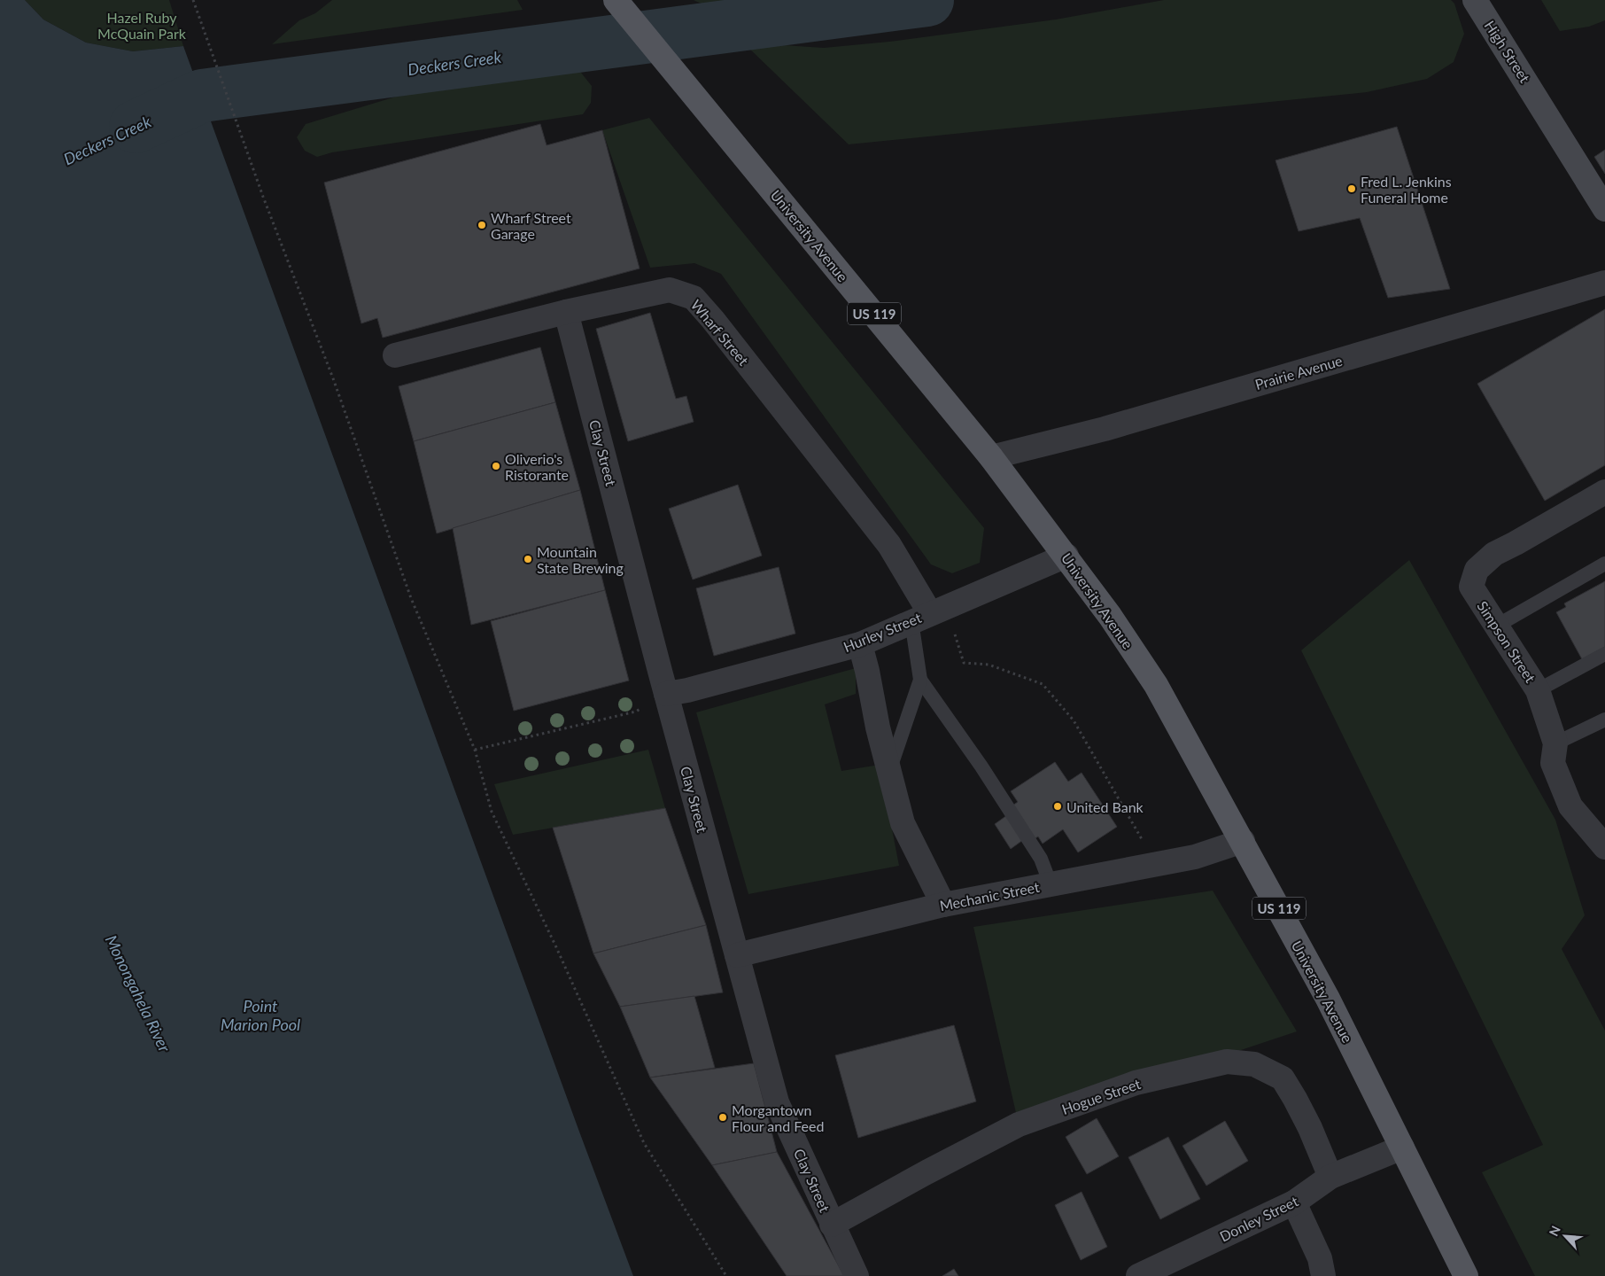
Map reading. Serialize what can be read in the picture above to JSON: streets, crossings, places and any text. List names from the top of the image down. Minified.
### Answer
{"streets":{"main road":["University Avenue","US 119"],"street":["High Street","Wharf Street","Prairie Avenue","Clay Street","Hurley Street","Simpson Street","Mechanic Street","Hogue Street","Donley Street"]},"crossings":[["University Avenue","Prairie Avenue"],["University Avenue","Hurley Street"],["University Avenue","Mechanic Street"],["University Avenue","Donley Street"],["Wharf Street","Clay Street"],["Wharf Street","Hurley Street"],["Clay Street","Hurley Street"],["Clay Street","Mechanic Street"],["Clay Street","Hogue Street"],["Hogue Street","Donley Street"]],"water":["Deckers Creek","Monongahela River","Point Marion Pool"],"parks":["Hazel Ruby McQuain Park"],"places":["Fred L. Jenkins Funeral Home","Wharf Street Garage","Oliverio's Ristorante","Mountain State Brewing","United Bank","Morgantown Flour and Feed"],"north":"top left"}
